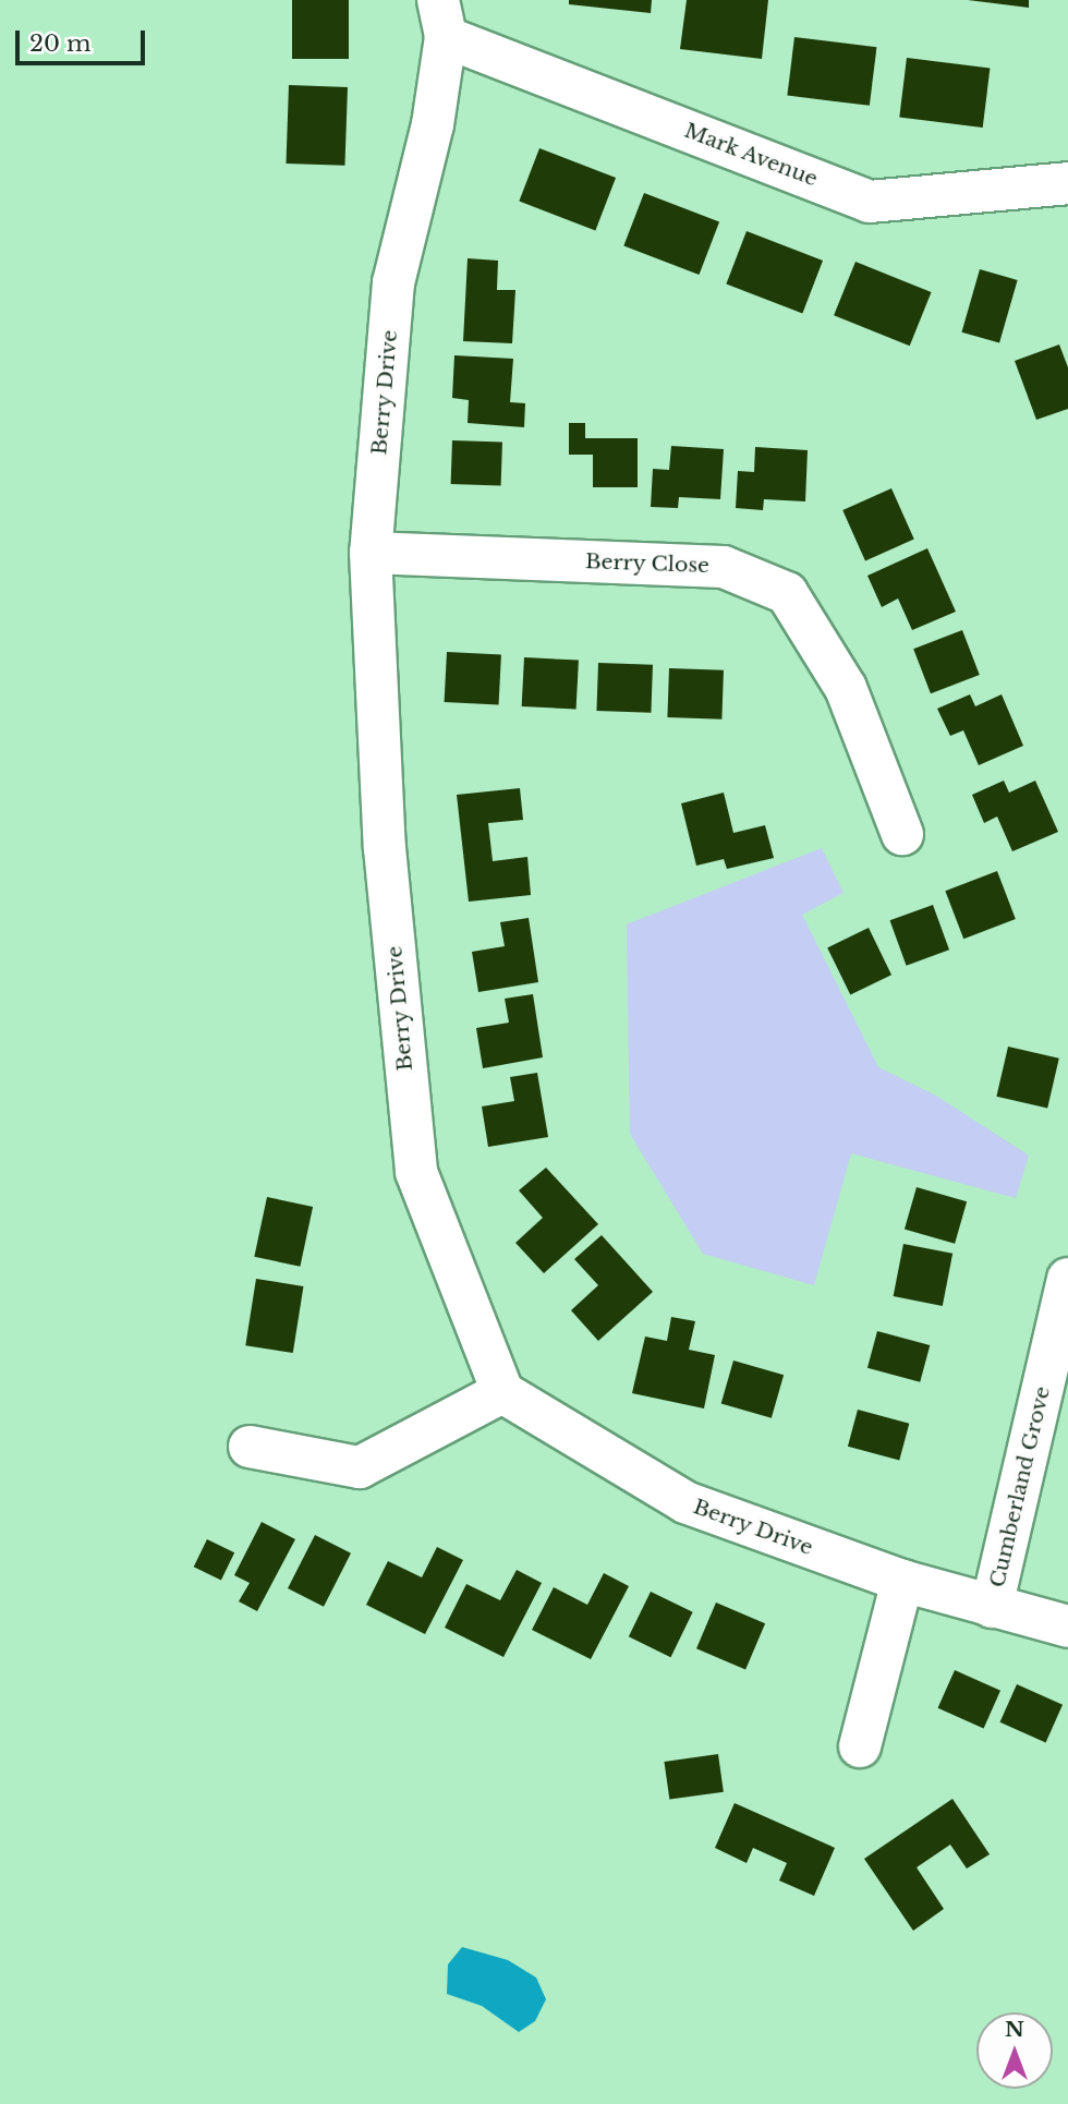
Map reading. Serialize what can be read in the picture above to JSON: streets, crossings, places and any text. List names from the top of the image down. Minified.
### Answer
{"streets":{"street":["Mark Avenue","Berry Drive","Berry Close","Cumberland Grove"]},"crossings":[["Mark Avenue","Berry Drive"],["Berry Drive","Berry Close"],["Berry Drive","Cumberland Grove"]],"scale_bar":"20 m","north":"top"}
